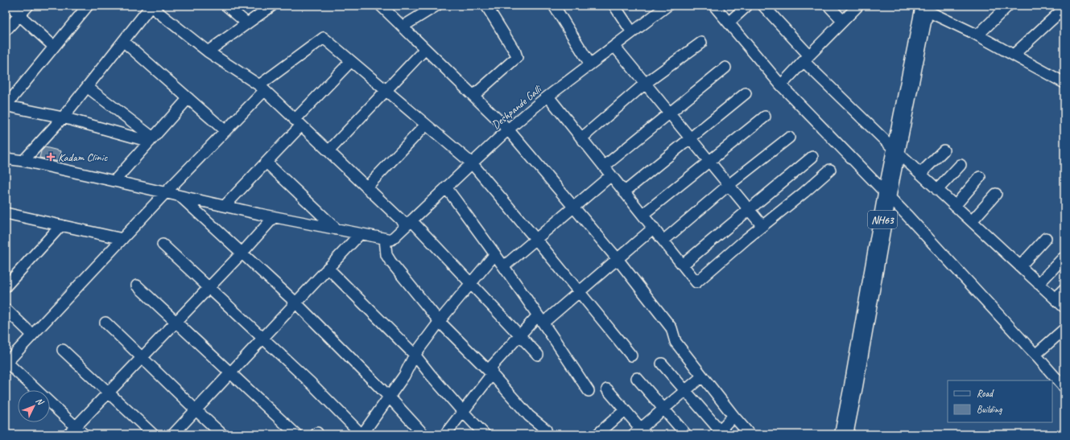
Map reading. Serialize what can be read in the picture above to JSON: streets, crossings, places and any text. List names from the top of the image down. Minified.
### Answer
{"streets":{"highway":["NH63"],"street":["Deshpande Galli"]},"places":{"health":["Kadam Clinic"]},"legend":["Road","Building"],"north":"top right"}
